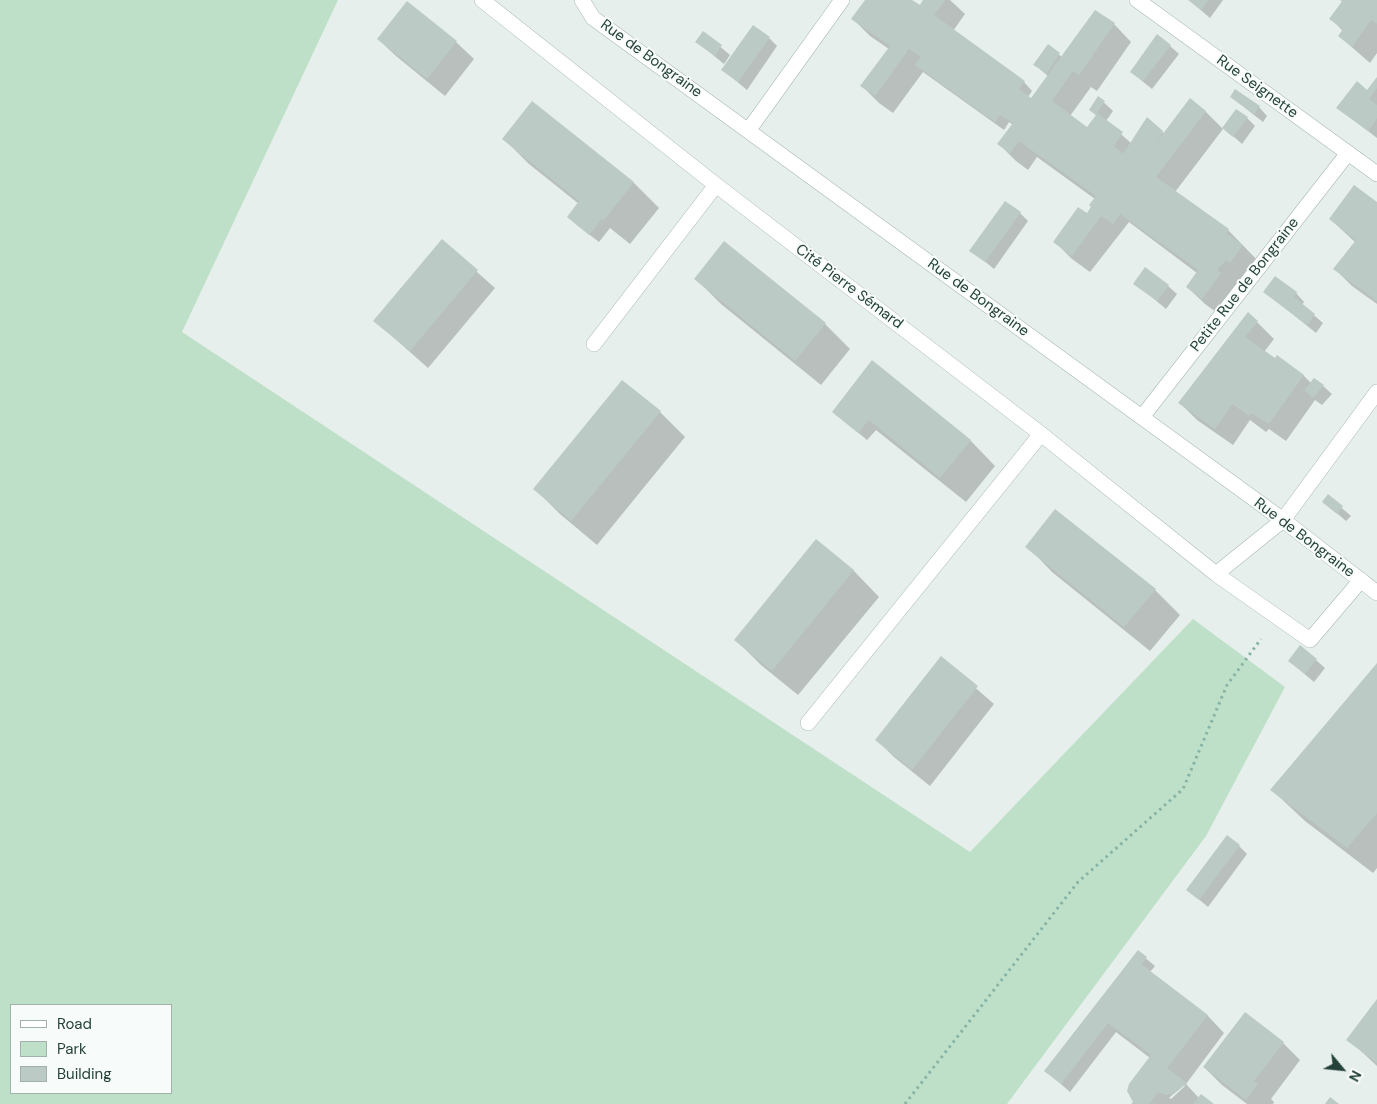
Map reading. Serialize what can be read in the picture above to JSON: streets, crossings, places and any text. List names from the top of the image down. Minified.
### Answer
{"streets":{"street":["Rue de Bongraine","Rue Seignette","Petite Rue de Bongraine","Cité Pierre Sémard"]},"crossings":[["Rue de Bongraine","Petite Rue de Bongraine"],["Rue de Bongraine","Cité Pierre Sémard"],["Rue Seignette","Petite Rue de Bongraine"]],"legend":["Road","Park","Building"],"north":"bottom right"}
